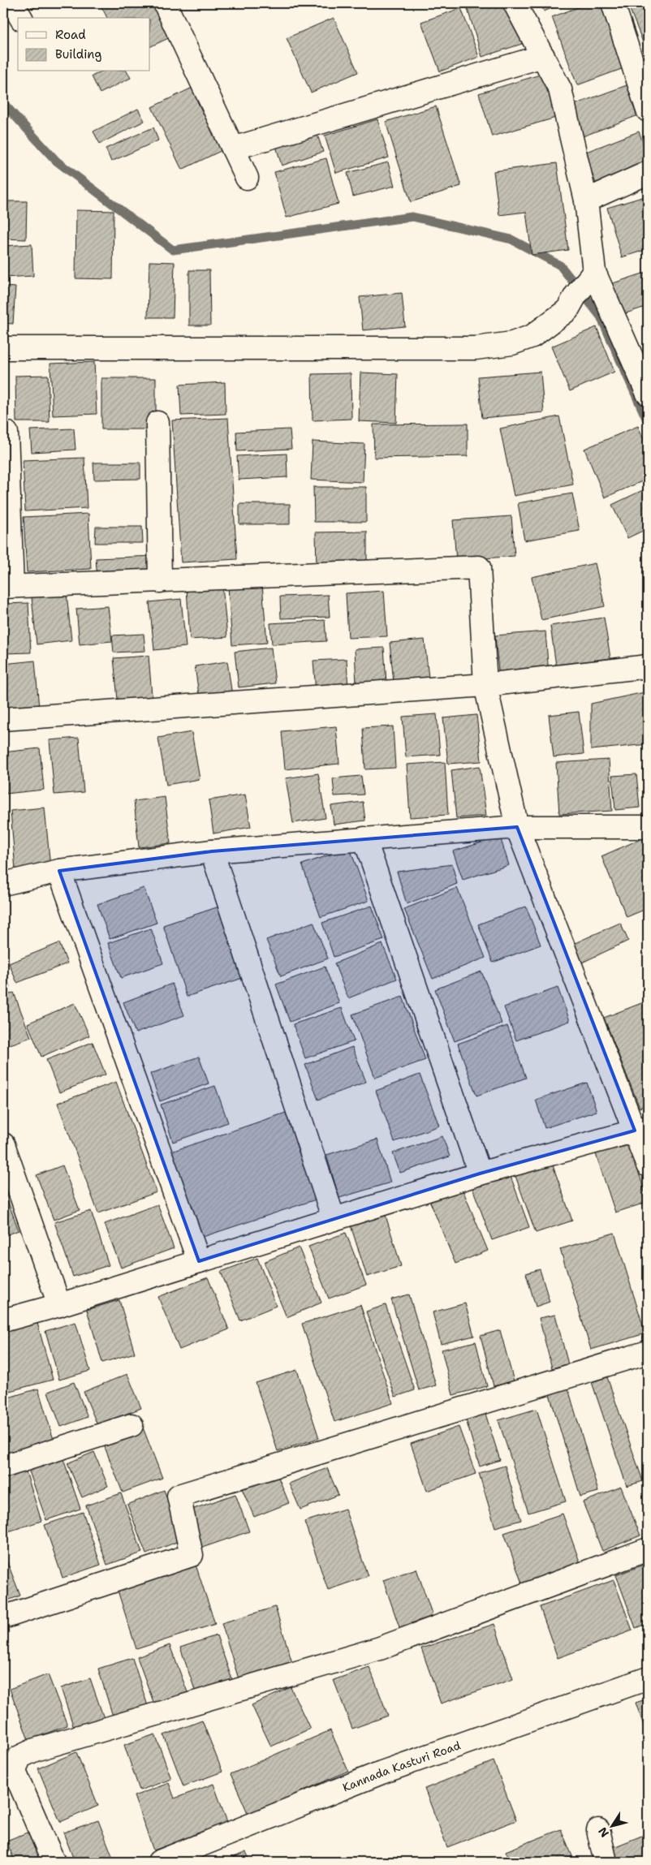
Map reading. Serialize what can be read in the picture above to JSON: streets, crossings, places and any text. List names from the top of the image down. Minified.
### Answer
{"streets":{"street":["Kannada Kasturi Road"]},"legend":["Road","Building"],"north":"bottom left"}
